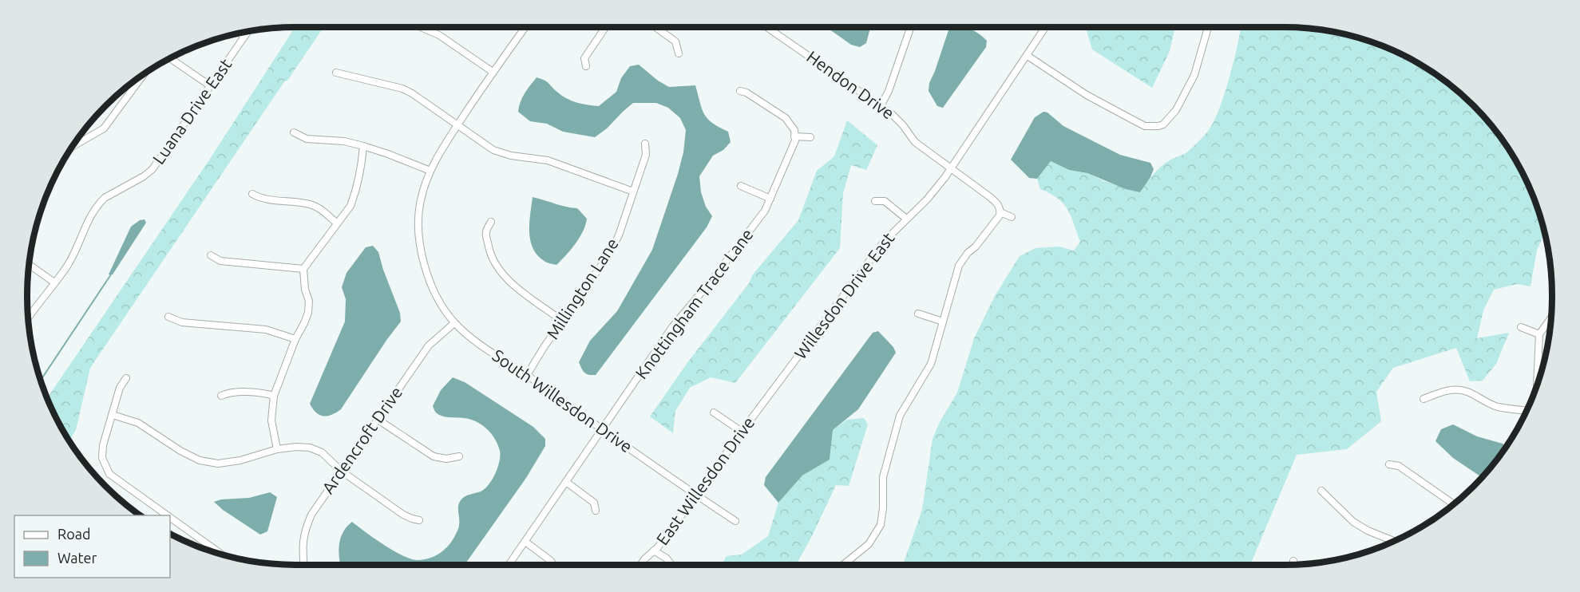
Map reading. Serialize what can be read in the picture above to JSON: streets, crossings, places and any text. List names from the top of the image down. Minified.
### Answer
{"streets":{"street":["Hendon Drive","Luana Drive East","Millington Lane","Willesdon Drive East","Knottingham Trace Lane","South Willesdon Drive","Ardencroft Drive","East Willesdon Drive"]},"crossings":[["Hendon Drive","Willesdon Drive East"],["Millington Lane","South Willesdon Drive"],["Willesdon Drive East","East Willesdon Drive"],["Knottingham Trace Lane","South Willesdon Drive"],["South Willesdon Drive","Ardencroft Drive"],["South Willesdon Drive","East Willesdon Drive"]],"legend":["Road","Water"]}
